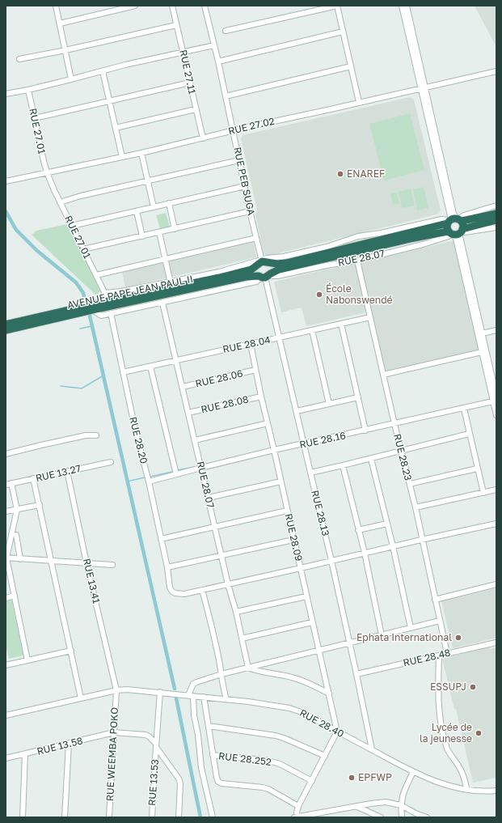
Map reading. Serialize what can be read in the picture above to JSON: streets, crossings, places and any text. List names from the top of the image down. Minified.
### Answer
{"streets":{"highway":["AVENUE PAPE JEAN PAUL II"],"street":["RUE 27.11","RUE 27.02","RUE 27.01","RUE PEB SUGA","RUE 28.07","RUE 28.04","RUE 28.06","RUE 28.08","RUE 28.20","RUE 28.16","RUE 28.23","RUE 13.27","RUE 28.13","RUE 28.09","RUE 13.41","RUE 28.48","RUE 28.40","RUE 13.58","RUE WEEMBA POKO","RUE 28.252","RUE 13.53"]},"crossings":[["RUE 27.11","RUE 27.02"],["RUE 27.02","RUE 27.01"],["RUE 27.02","RUE PEB SUGA"],["RUE 27.01","AVENUE PAPE JEAN PAUL II"],["RUE PEB SUGA","AVENUE PAPE JEAN PAUL II"],["RUE 28.07","AVENUE PAPE JEAN PAUL II"],["RUE 28.07","RUE 28.04"],["RUE 28.07","RUE 28.06"],["RUE 28.07","RUE 28.08"],["RUE 28.07","RUE 28.20"],["RUE 28.07","RUE 28.16"],["RUE 28.07","RUE 28.23"],["RUE 28.07","RUE 28.13"],["AVENUE PAPE JEAN PAUL II","RUE 28.13"],["RUE 28.04","RUE 28.20"],["RUE 28.04","RUE 28.23"],["RUE 28.04","RUE 28.13"],["RUE 28.04","RUE 28.09"],["RUE 28.06","RUE 28.09"],["RUE 28.08","RUE 28.09"],["RUE 28.20","RUE 28.16"],["RUE 28.16","RUE 28.23"],["RUE 28.16","RUE 28.13"],["RUE 28.16","RUE 28.09"],["RUE 28.23","RUE 28.48"],["RUE 13.27","RUE 13.41"],["RUE 28.13","RUE 28.48"],["RUE 28.13","RUE 28.40"],["RUE 28.09","RUE 28.40"],["RUE 13.41","RUE 28.40"],["RUE 13.41","RUE WEEMBA POKO"],["RUE 28.40","RUE WEEMBA POKO"],["RUE 28.40","RUE 13.53"],["RUE 13.58","RUE WEEMBA POKO"]],"places":["ENAREF","École Nabonswendé","Ephata International","ESSUPJ","Lycée de la jeunesse","EPFWP"]}
